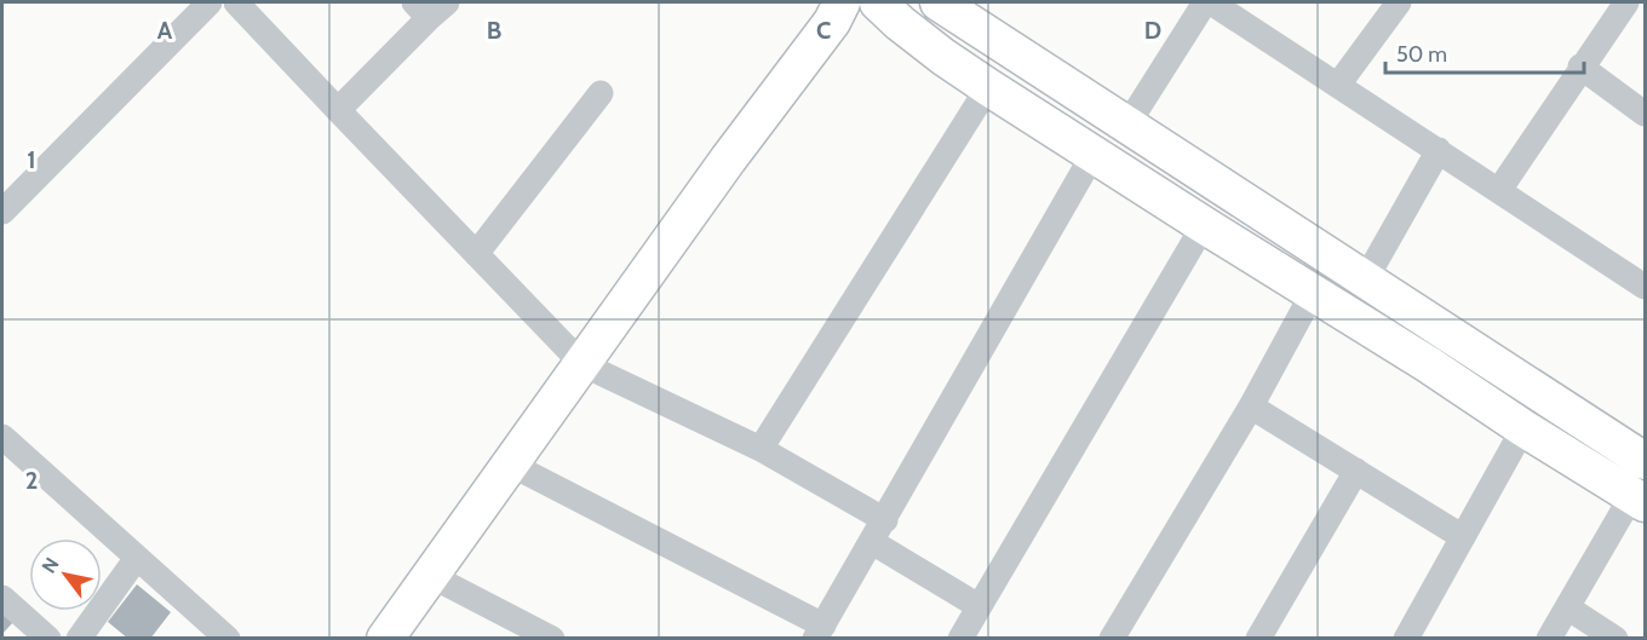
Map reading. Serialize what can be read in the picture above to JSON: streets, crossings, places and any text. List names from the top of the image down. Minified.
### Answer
{"scale_bar":"50 m","north":"top left","grid":{"columns":["A","B","C","D"],"rows":["1","2"]}}
